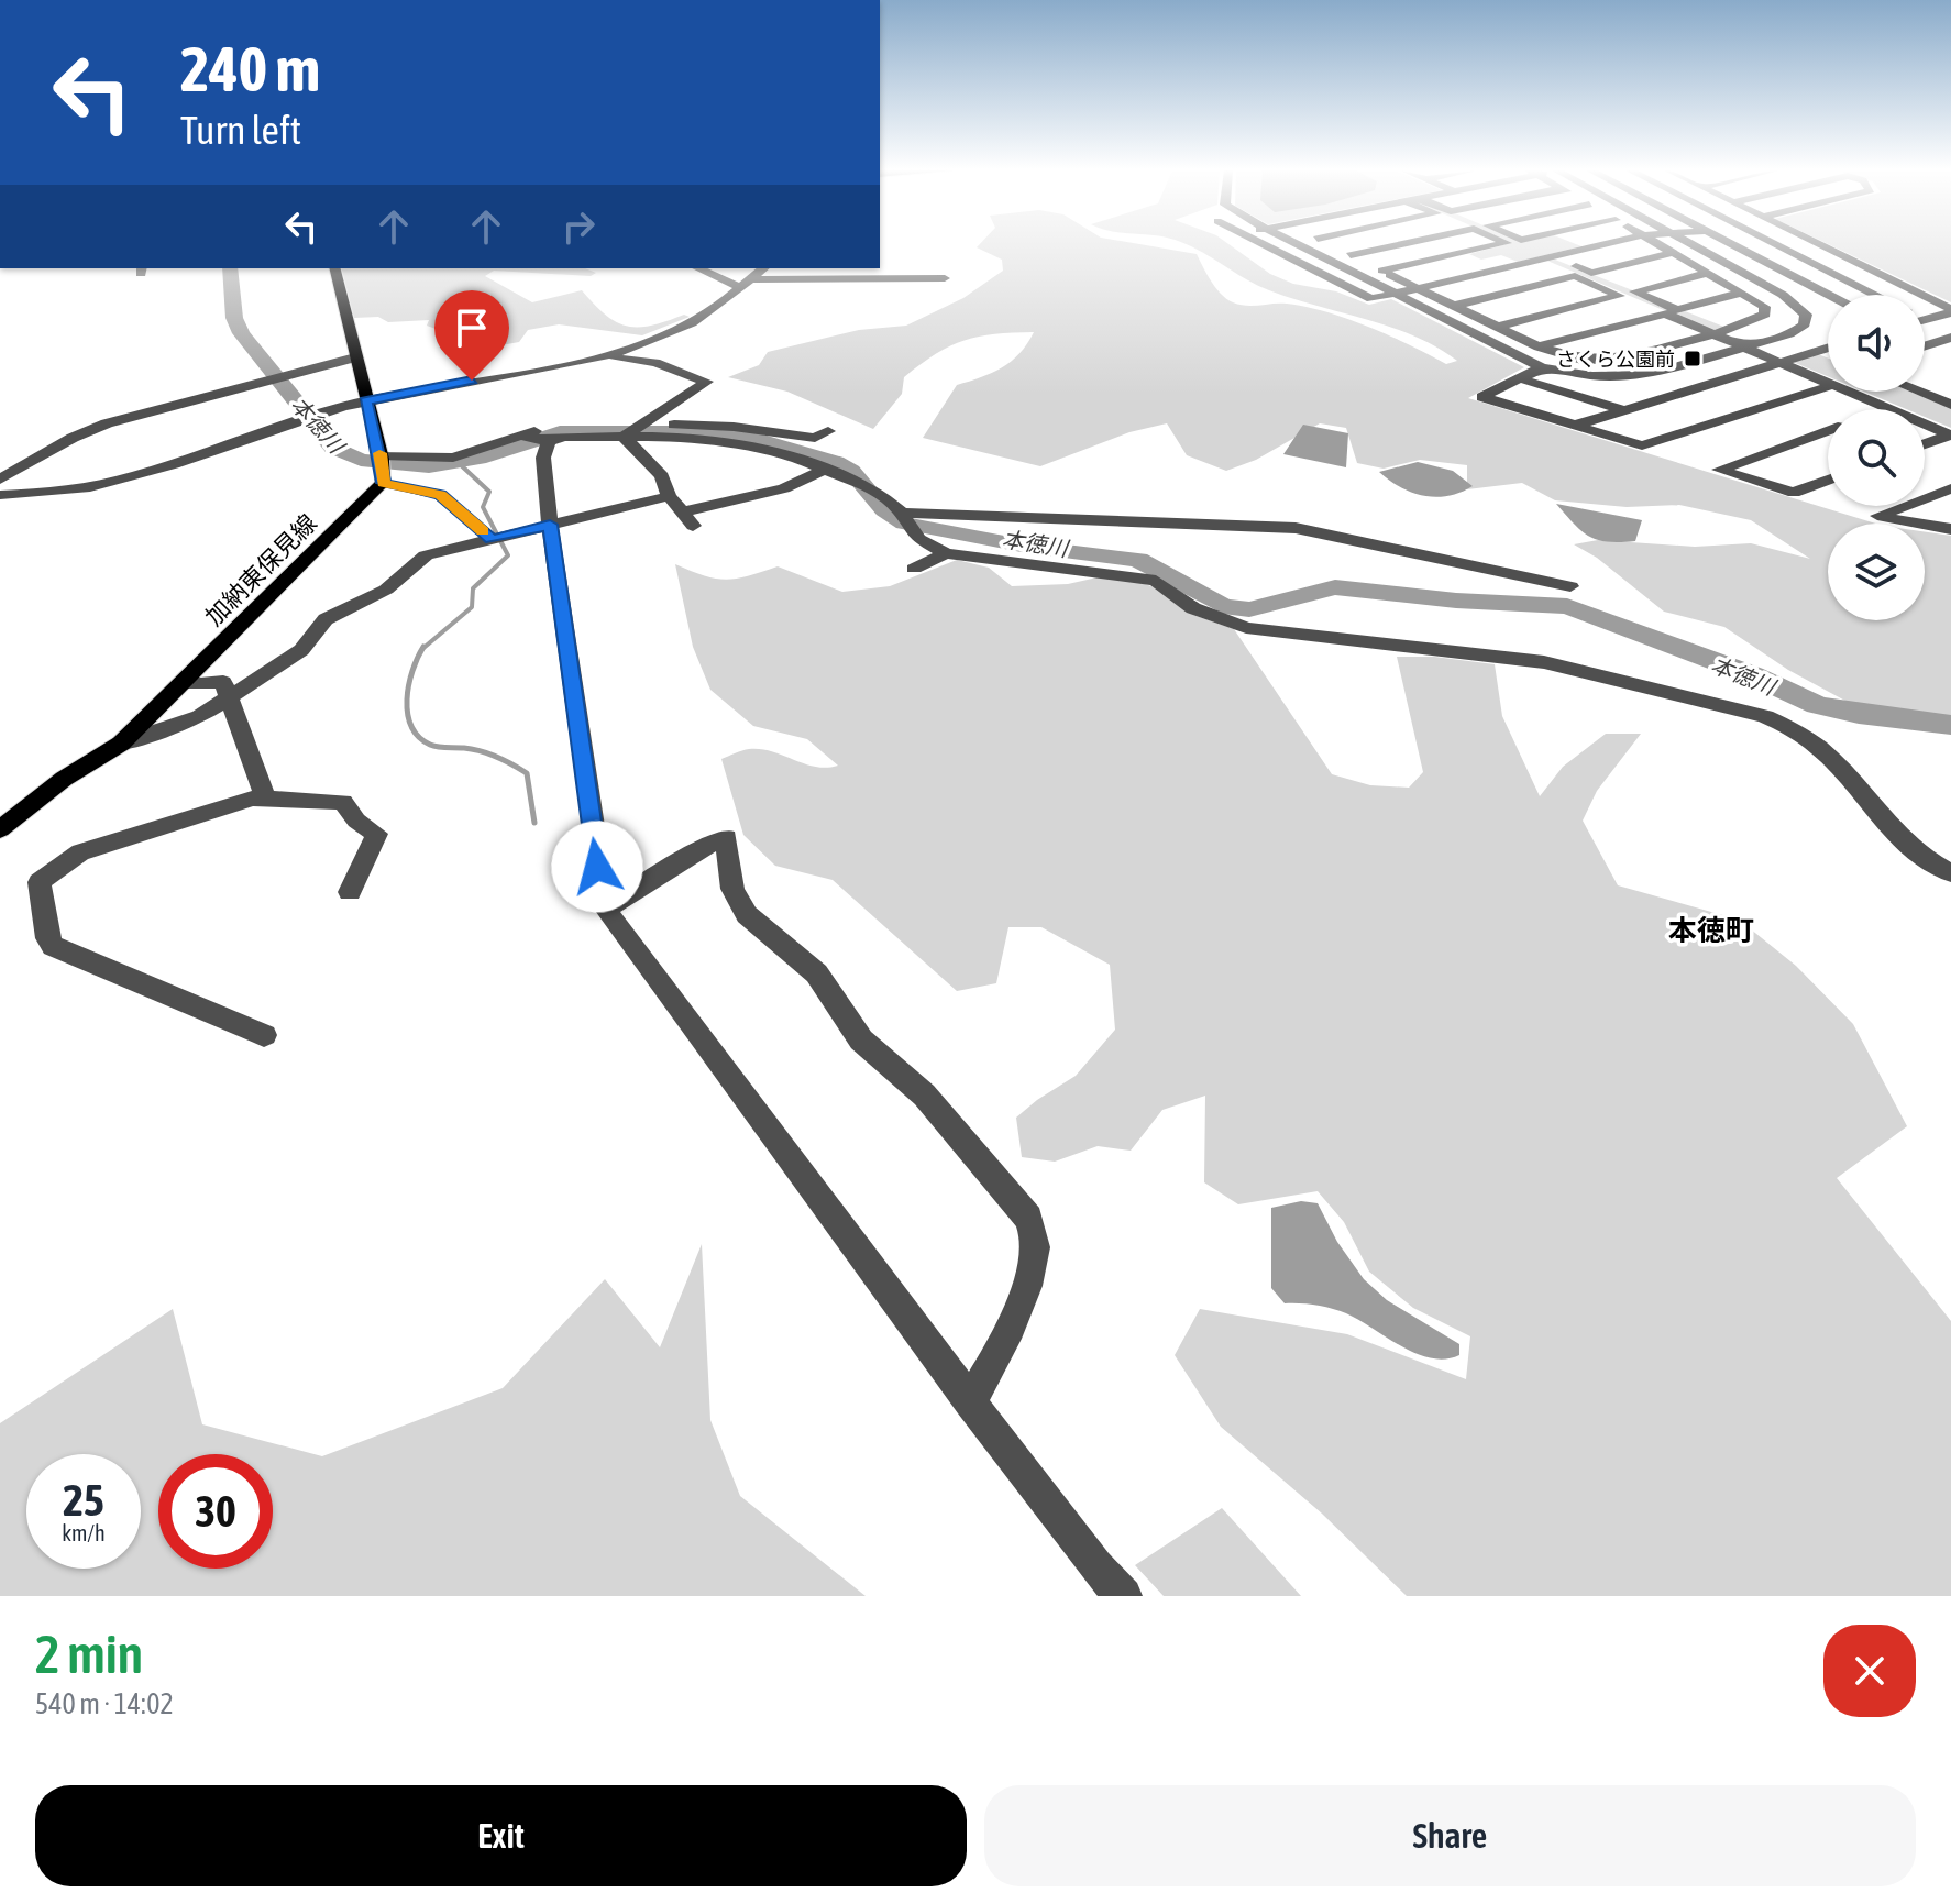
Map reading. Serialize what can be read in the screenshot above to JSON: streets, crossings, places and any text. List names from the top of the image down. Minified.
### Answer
{"streets":{"main road":["加納東保見線"]},"districts":["本徳町"],"water":["本徳川"],"places":{"transit":["さくら公園前"]},"page":{"turn":["240 m","Turn left"],"speed":"25 km/h","limit":"30","heading":["2 min","540 m · 14:02"],"buttons":["Exit","Share"]}}
